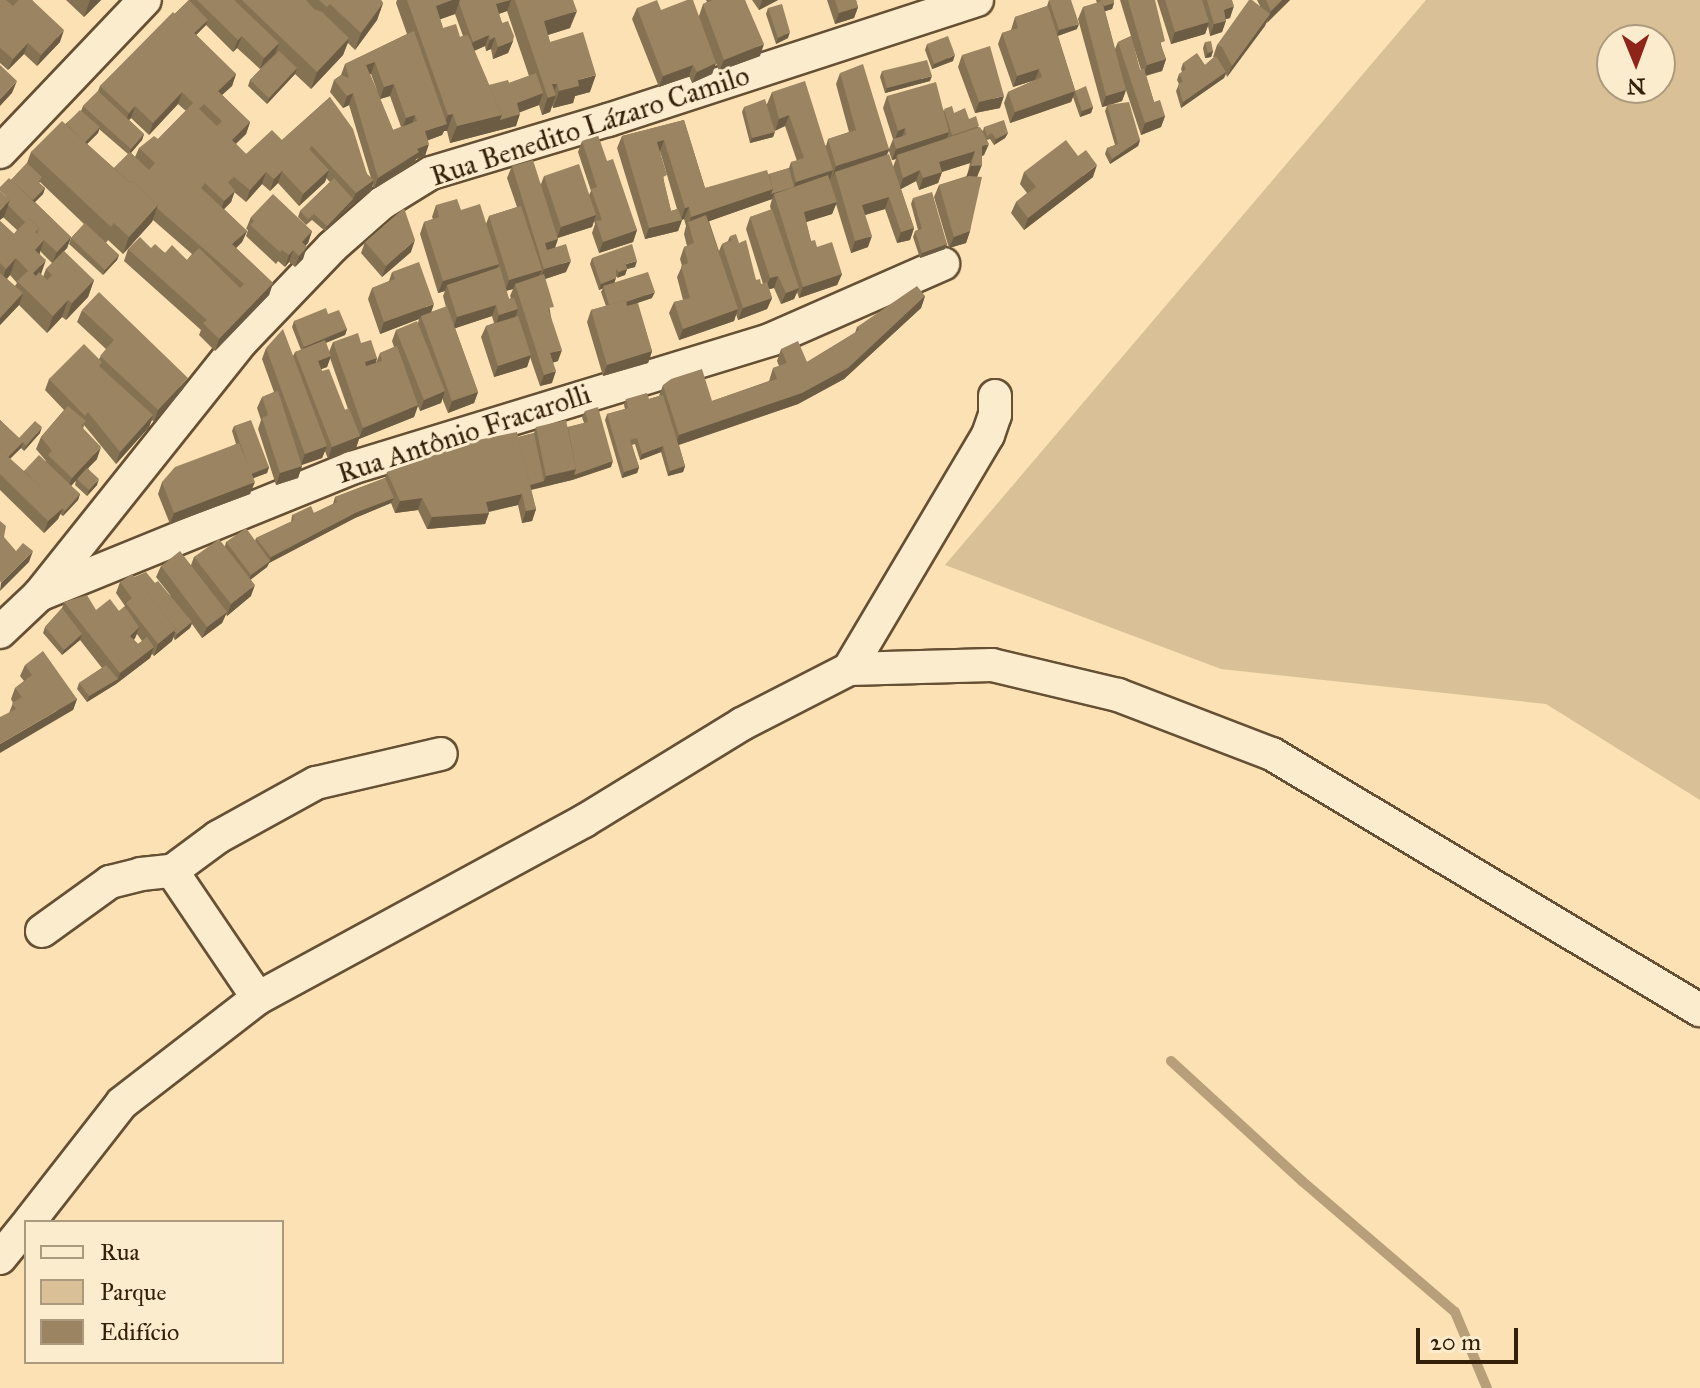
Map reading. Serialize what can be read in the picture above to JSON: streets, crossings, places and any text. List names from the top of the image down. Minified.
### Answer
{"streets":{"street":["Rua Benedito Lázaro Camilo","Rua Antônio Fracarolli"]},"crossings":[["Rua Benedito Lázaro Camilo","Rua Antônio Fracarolli"]],"legend":["Rua","Parque","Edifício"],"scale_bar":"20 m","north":"bottom"}
